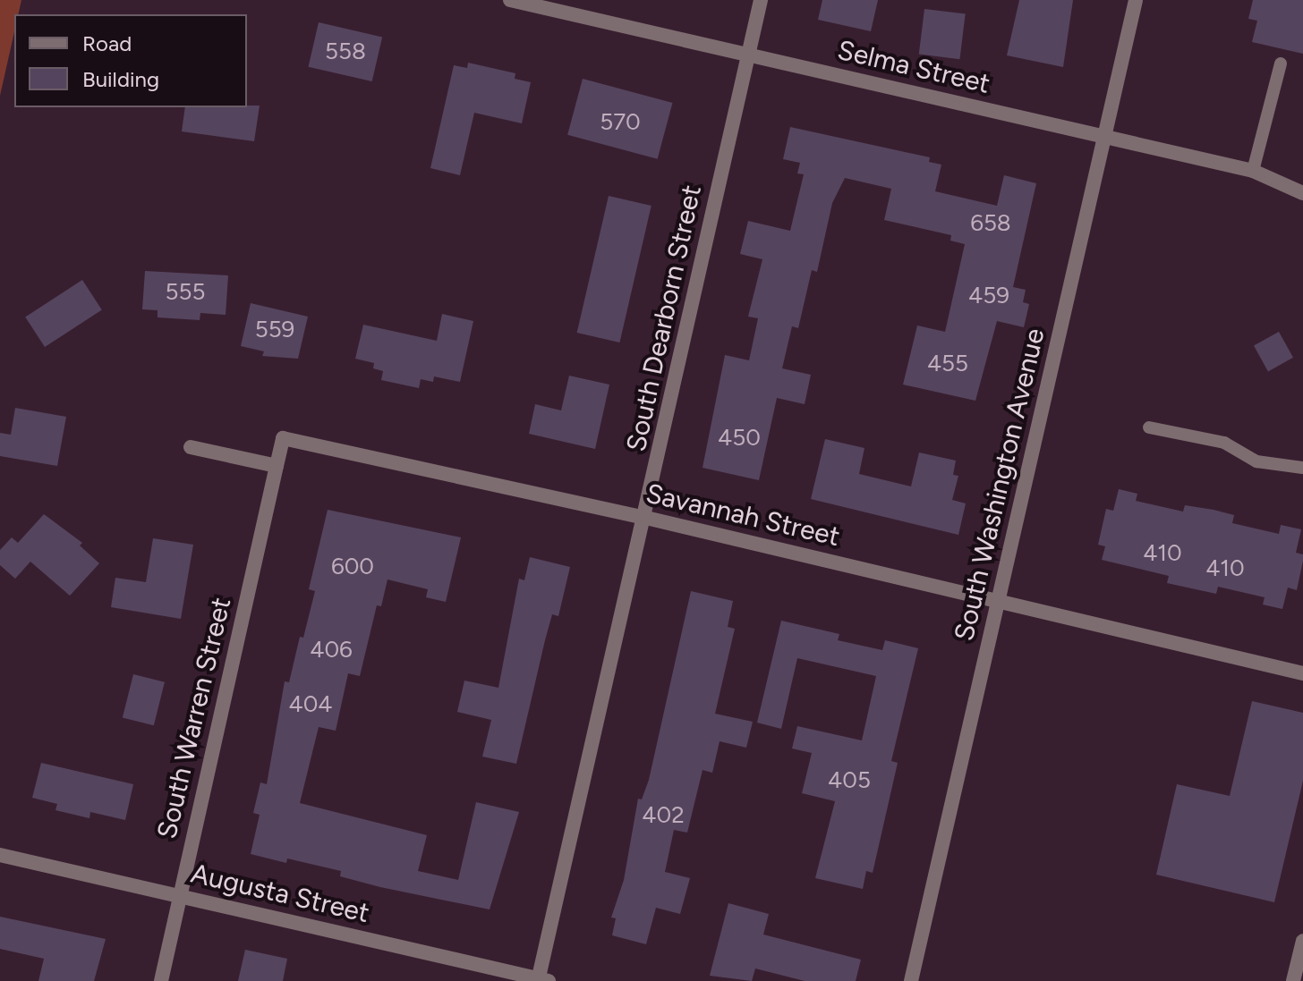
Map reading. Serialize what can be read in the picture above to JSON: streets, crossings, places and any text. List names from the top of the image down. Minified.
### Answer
{"streets":{"street":["Selma Street","South Dearborn Street","South Washington Avenue","Savannah Street","South Warren Street","Augusta Street"]},"crossings":[["Selma Street","South Dearborn Street"],["Selma Street","South Washington Avenue"],["South Dearborn Street","Savannah Street"],["South Dearborn Street","Augusta Street"],["South Washington Avenue","Savannah Street"],["Savannah Street","South Warren Street"],["South Warren Street","Augusta Street"]],"house_numbers":["558","570","658","555","459","559","455","450","410","600","410","406","404","405","402"],"legend":["Road","Building"]}
